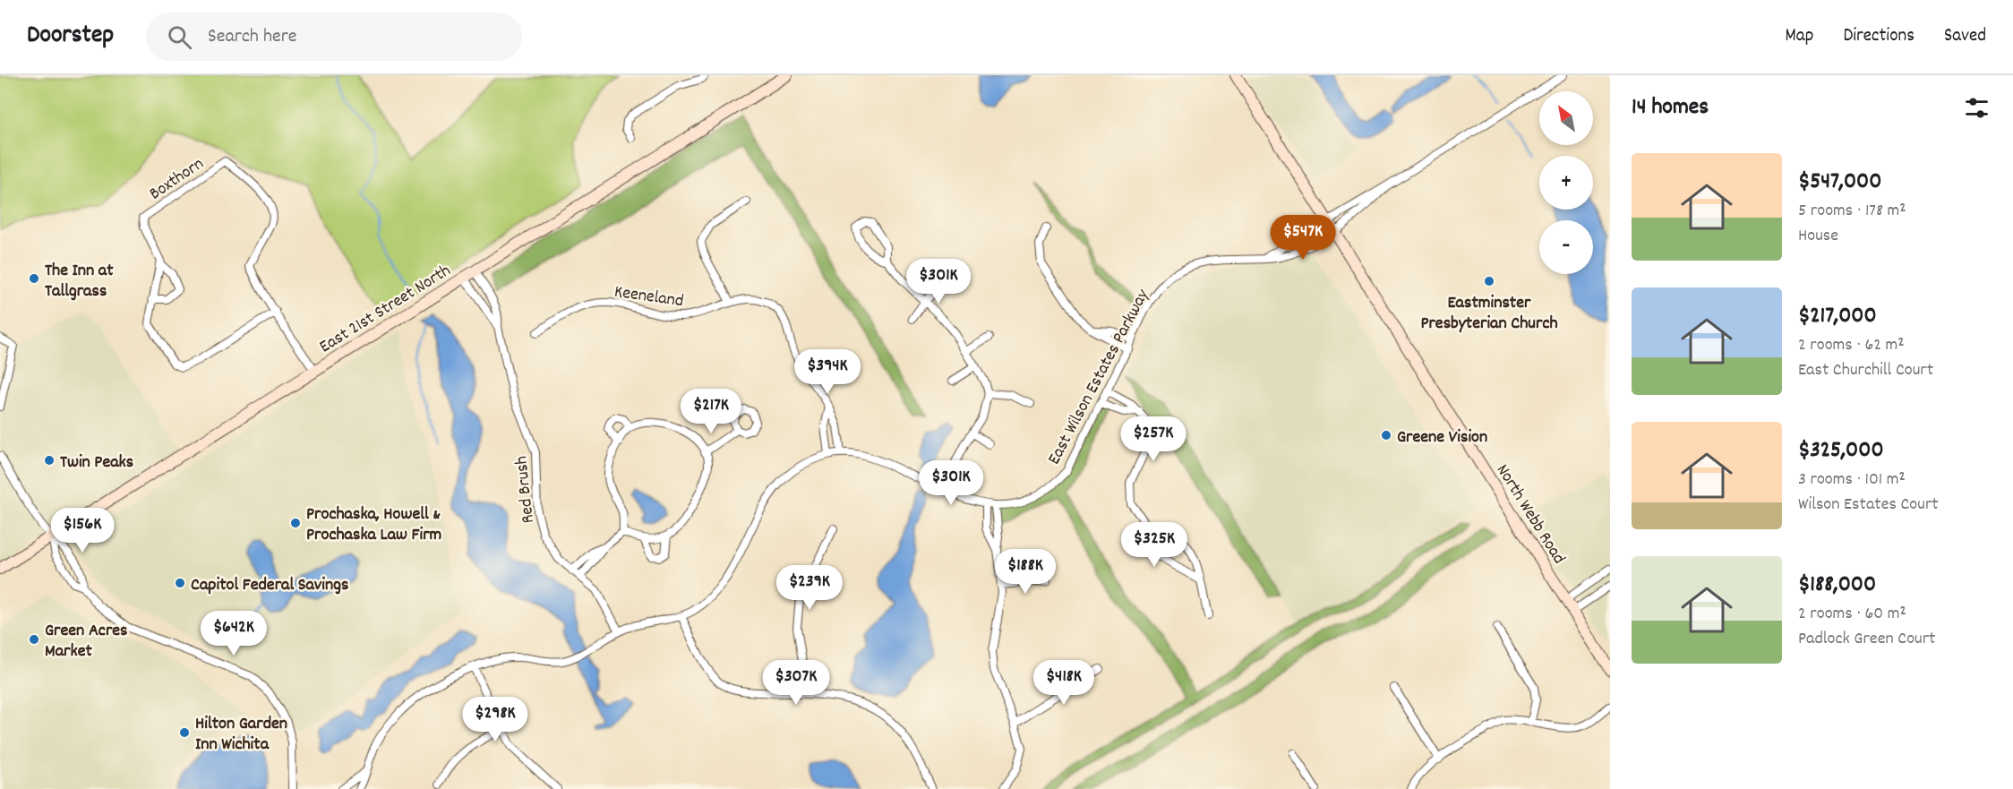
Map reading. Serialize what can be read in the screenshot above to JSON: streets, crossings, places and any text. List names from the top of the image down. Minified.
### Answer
{"streets":{"main road":["East 21st Street North","North Webb Road"],"street":["Boxthorn","Keeneland","East Wilson Estates Parkway","Red Brush"]},"crossings":[["Keeneland","East Wilson Estates Parkway"],["East 21st Street North","Red Brush"],["East Wilson Estates Parkway","Red Brush"],["East Wilson Estates Parkway","North Webb Road"]],"places":["The Inn at Tallgrass","Eastminster Presbyterian Church","Greene Vision","Twin Peaks","Prochaska, Howell & Prochaska Law Firm","Capitol Federal Savings","Green Acres Market","Hilton Garden Inn Wichita"],"north":"top left","page":{"header":"Doorstep","search":"Search here","nav":["Map","Directions","Saved"],"heading":"14 homes","map_buttons":["+","−"],"list":[{"name":"$547,000","note":"5 rooms · 178 m² · House"},{"name":"$217,000","note":"2 rooms · 62 m² · East Churchill Court"},{"name":"$325,000","note":"3 rooms · 101 m² · Wilson Estates Court"},{"name":"$188,000","note":"2 rooms · 60 m² · Padlock Green Court"}],"price":["$547K","$301K","$394K","$217K","$257K","$301K","$156K","$325K","$188K","$239K","$642K","$307K","$418K","$298K"]}}
